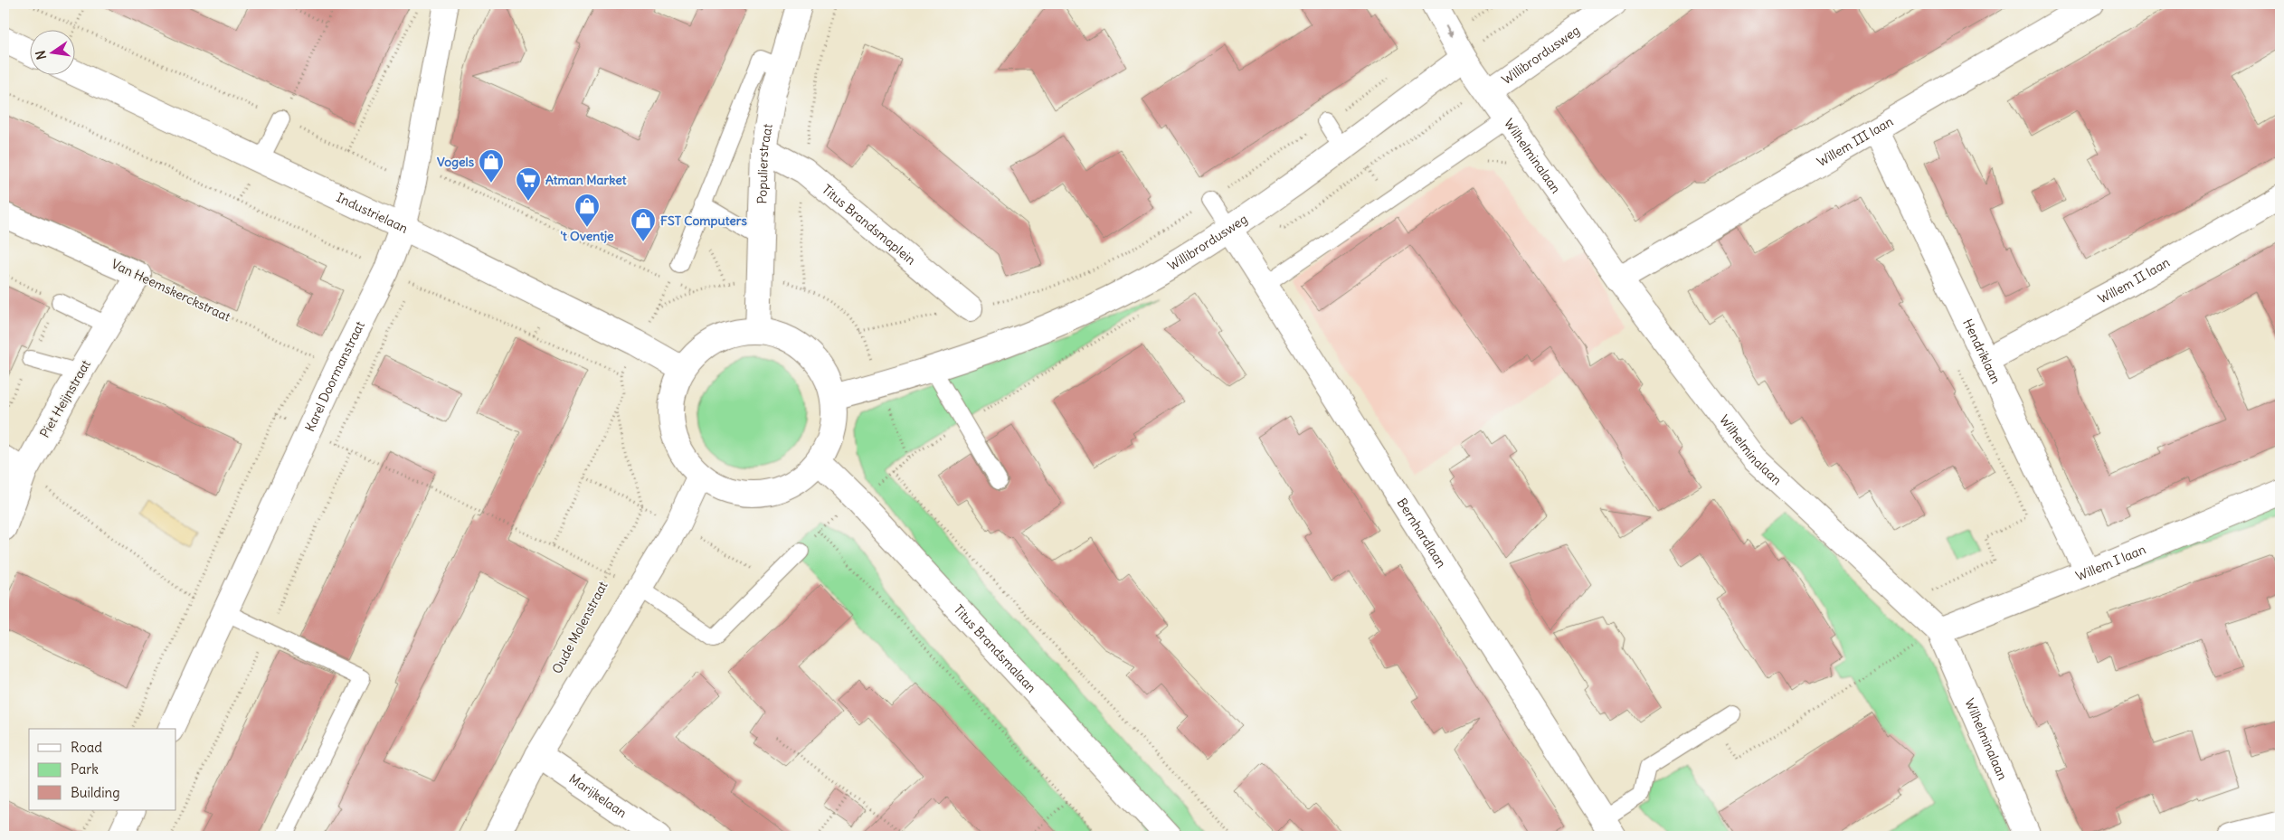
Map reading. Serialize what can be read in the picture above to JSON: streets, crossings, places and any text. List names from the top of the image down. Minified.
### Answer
{"streets":{"street":["Willibrordusweg","Willem III laan","Wilhelminalaan","Populierstraat","Industrielaan","Titus Brandsmaplein","Willem II laan","Van Heemskerckstraat","Hendriklaan","Karel Doormanstraat","Piet Heijnstraat","Bernhardlaan","Willem I laan","Titus Brandsmalaan","Marijkelaan"],"path":["Oude Molenstraat"]},"crossings":[["Willibrordusweg","Wilhelminalaan"],["Willibrordusweg","Bernhardlaan"],["Willem III laan","Wilhelminalaan"],["Willem III laan","Hendriklaan"],["Wilhelminalaan","Willem I laan"],["Populierstraat","Titus Brandsmaplein"],["Industrielaan","Karel Doormanstraat"],["Willem II laan","Hendriklaan"],["Van Heemskerckstraat","Karel Doormanstraat"],["Van Heemskerckstraat","Piet Heijnstraat"],["Hendriklaan","Willem I laan"]],"places":{"shop":["Vogels","'t Oventje","FST Computers"],"supermarket":["Atman Market"]},"legend":["Road","Park","Building"],"north":"left"}
